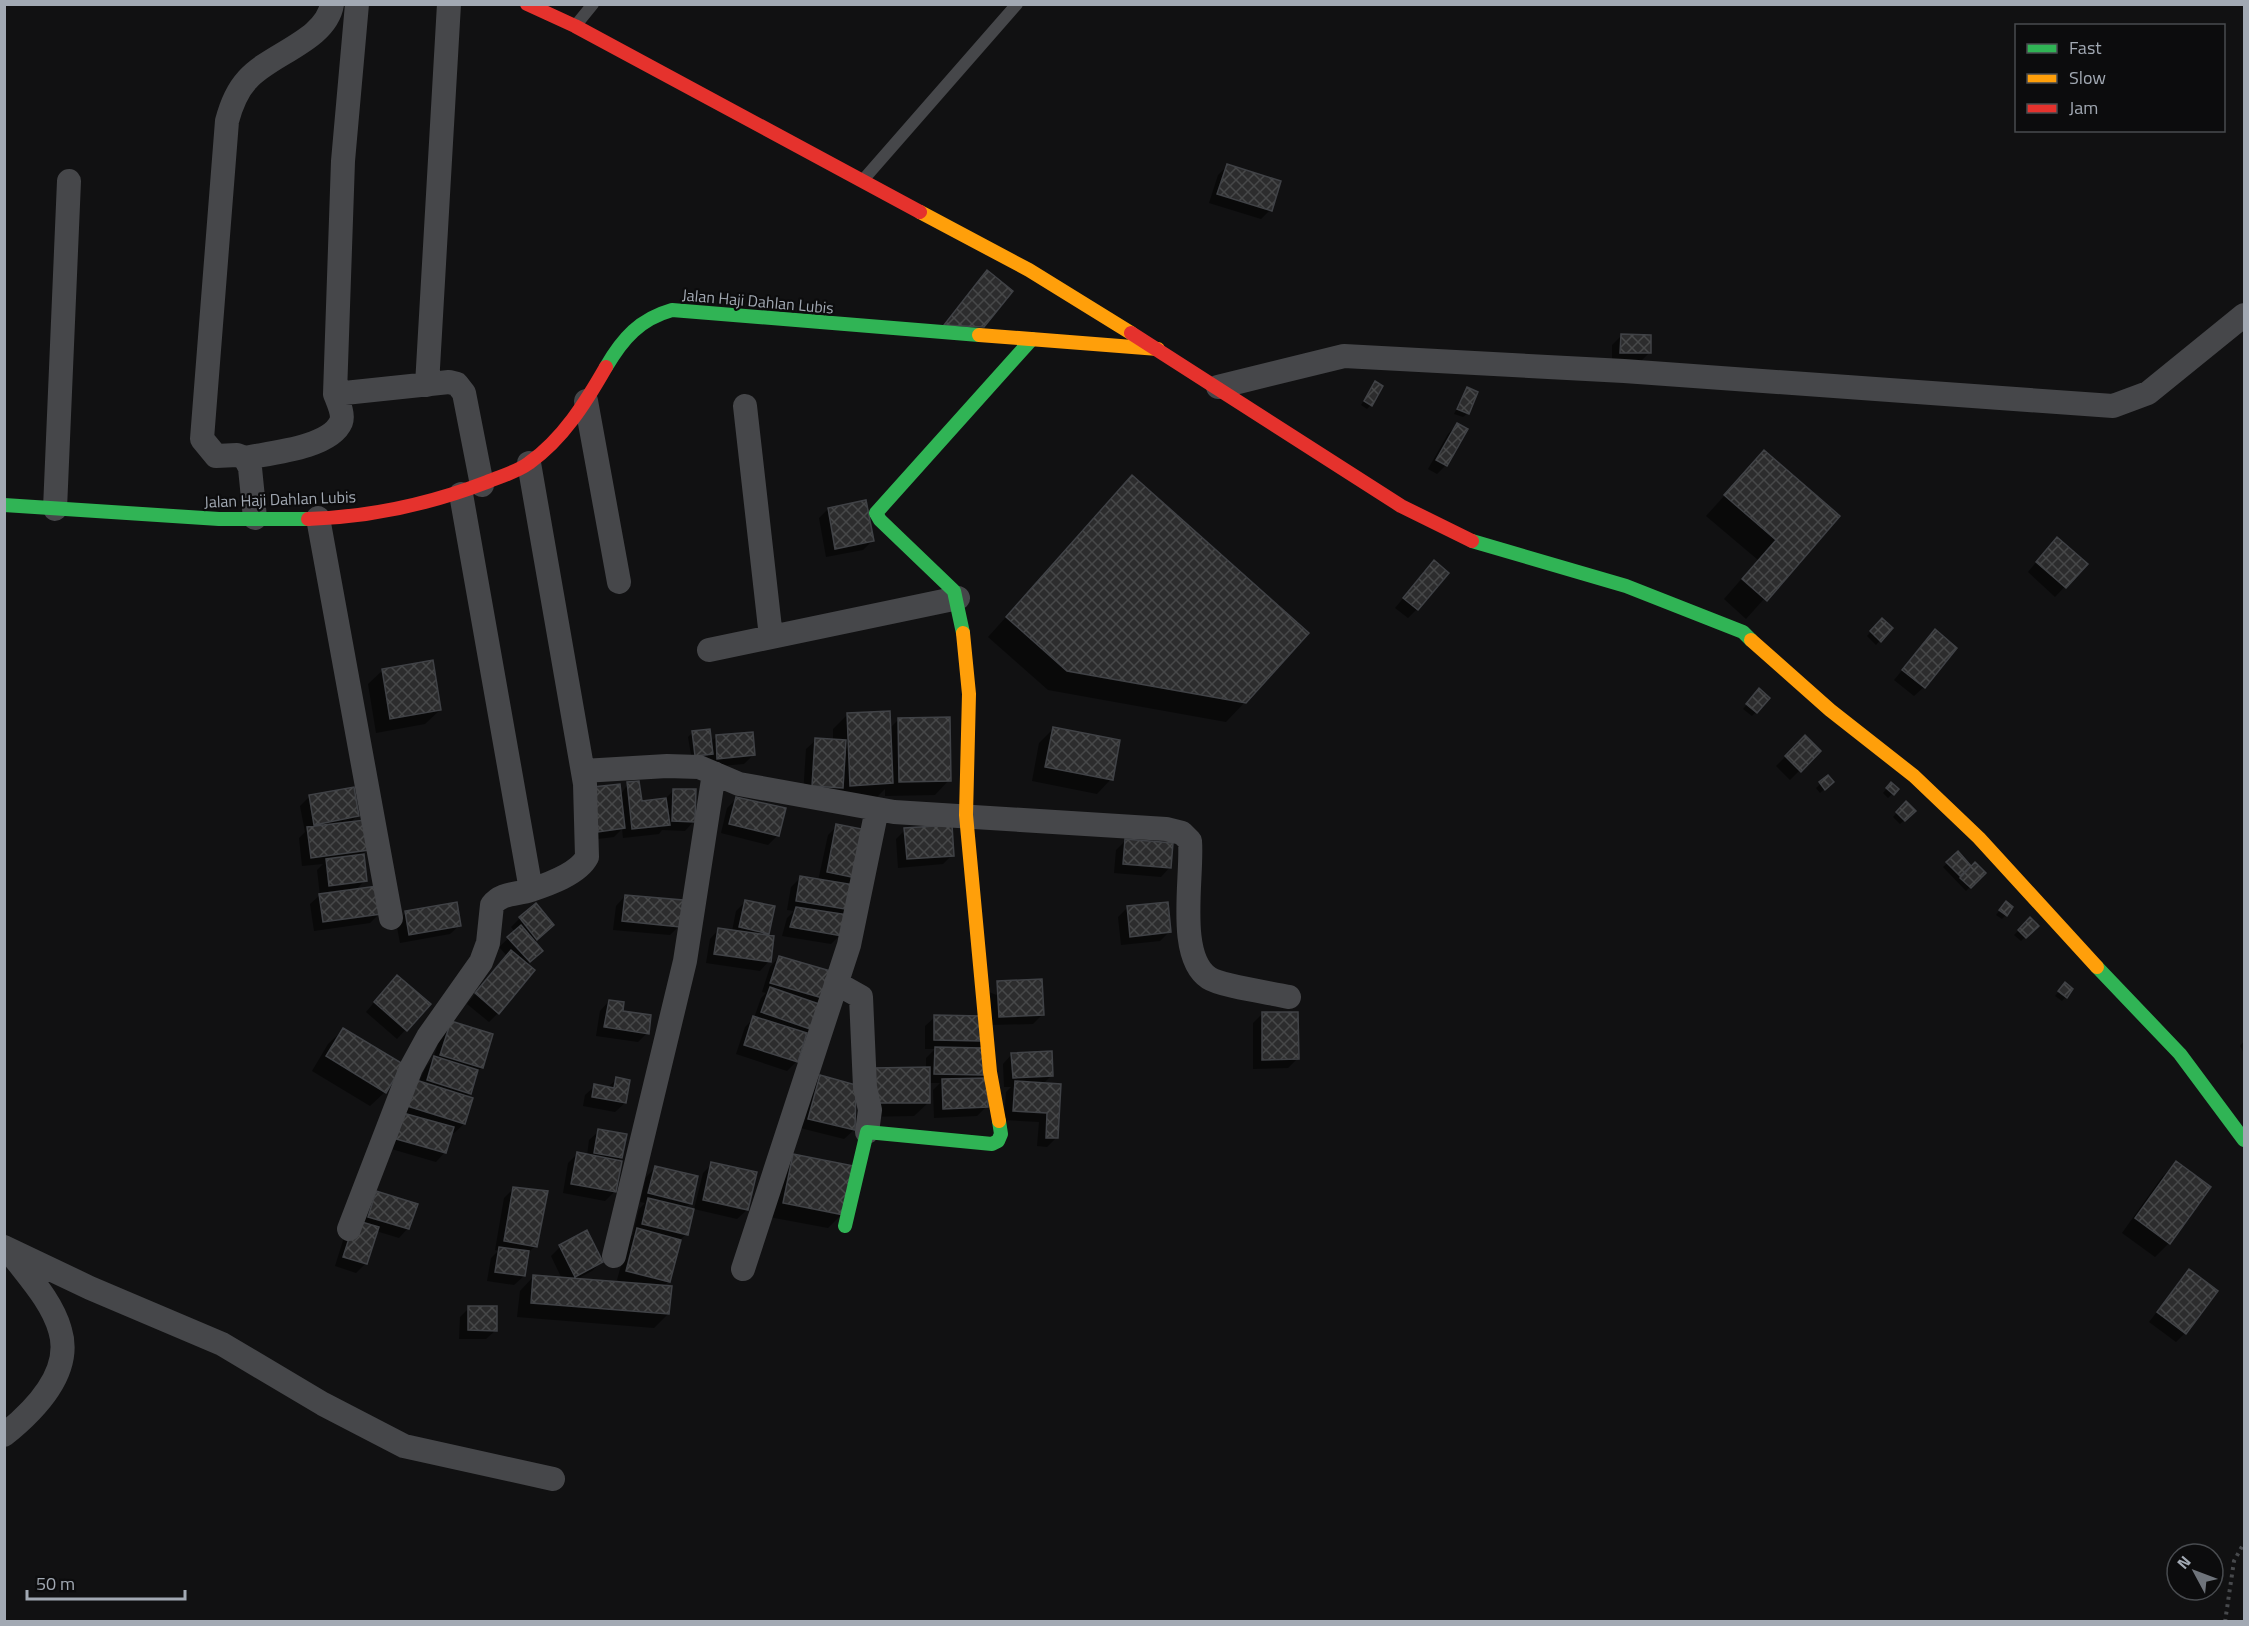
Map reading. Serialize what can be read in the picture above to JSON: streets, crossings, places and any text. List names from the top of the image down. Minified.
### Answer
{"streets":{"street":["Jalan Haji Dahlan Lubis"]},"legend":["Fast","Slow","Jam"],"scale_bar":"50 m","north":"top left"}
